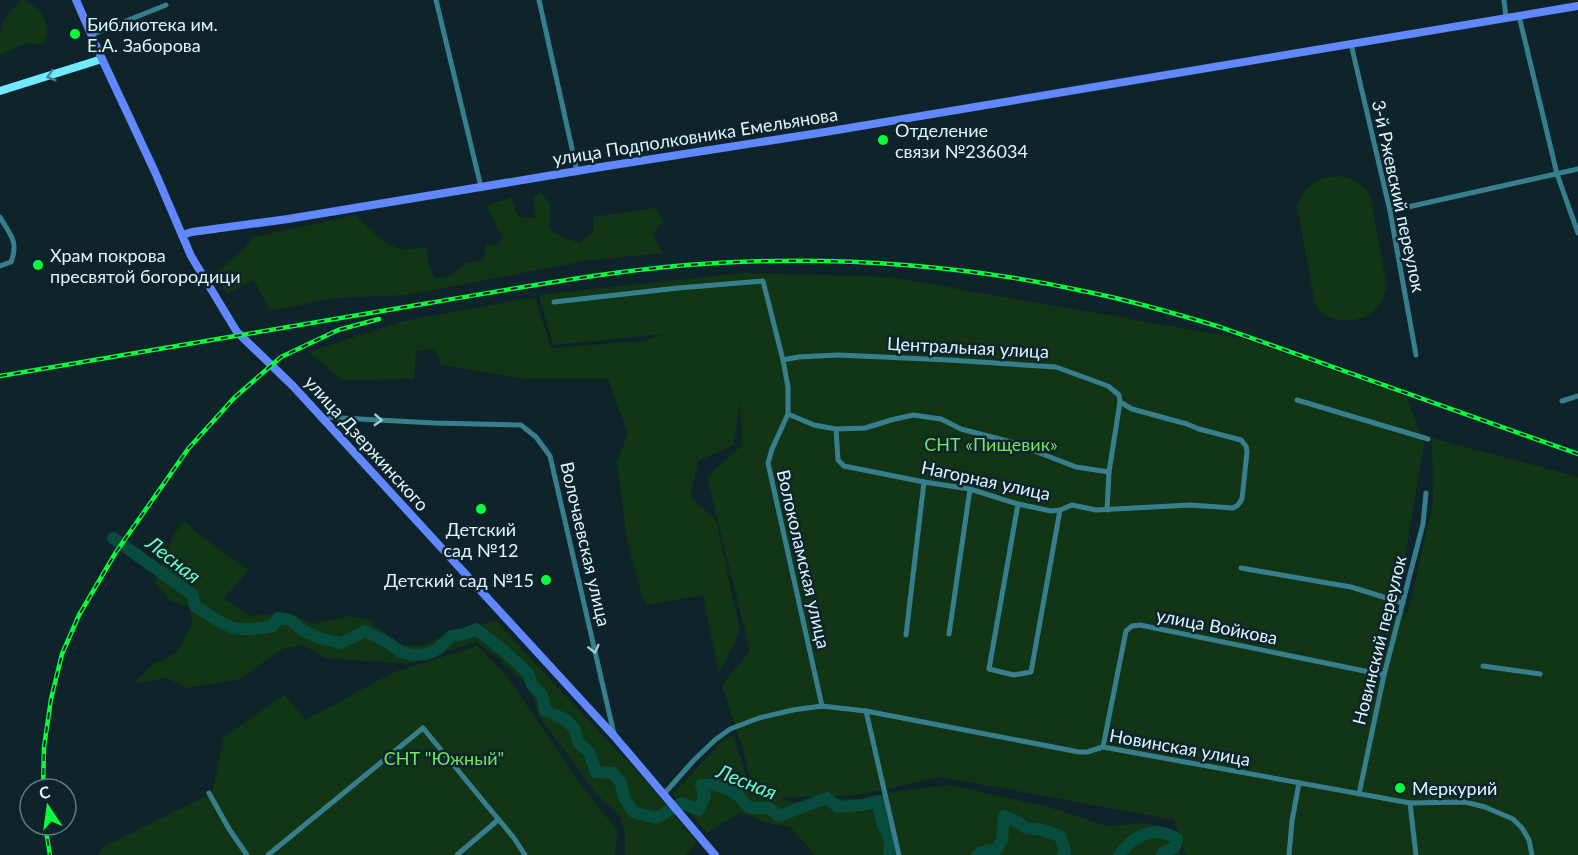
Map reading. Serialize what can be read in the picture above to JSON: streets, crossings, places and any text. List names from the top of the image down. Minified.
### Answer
{"streets":{"main road":["улица Подполковника Емельянова","улица Дзержинского"],"street":["3-й Ржевский переулок","Центральная улица","Нагорная улица","Волочаевская улица","Волоколамская улица","улица Войкова","Новинский переулок","Новинская улица"]},"crossings":[["улица Подполковника Емельянова","3-й Ржевский переулок"],["улица Подполковника Емельянова","улица Дзержинского"],["Центральная улица","Нагорная улица"],["Центральная улица","Волоколамская улица"],["улица Дзержинского","Волочаевская улица"],["улица Дзержинского","Новинская улица"],["Волоколамская улица","Новинская улица"],["улица Войкова","Новинский переулок"],["улица Войкова","Новинская улица"],["Новинский переулок","Новинская улица"]],"one_way":["Волочаевская улица"],"water":["Лесная"],"parks":["СНТ «Пищевик»","СНТ \"Южный\""],"places":["Библиотека им. Е.А. Заборова","Отделение связи №236034","Храм покрова пресвятой богородици","Детский сад №12","Детский сад №15","Меркурий"],"north":"top"}
